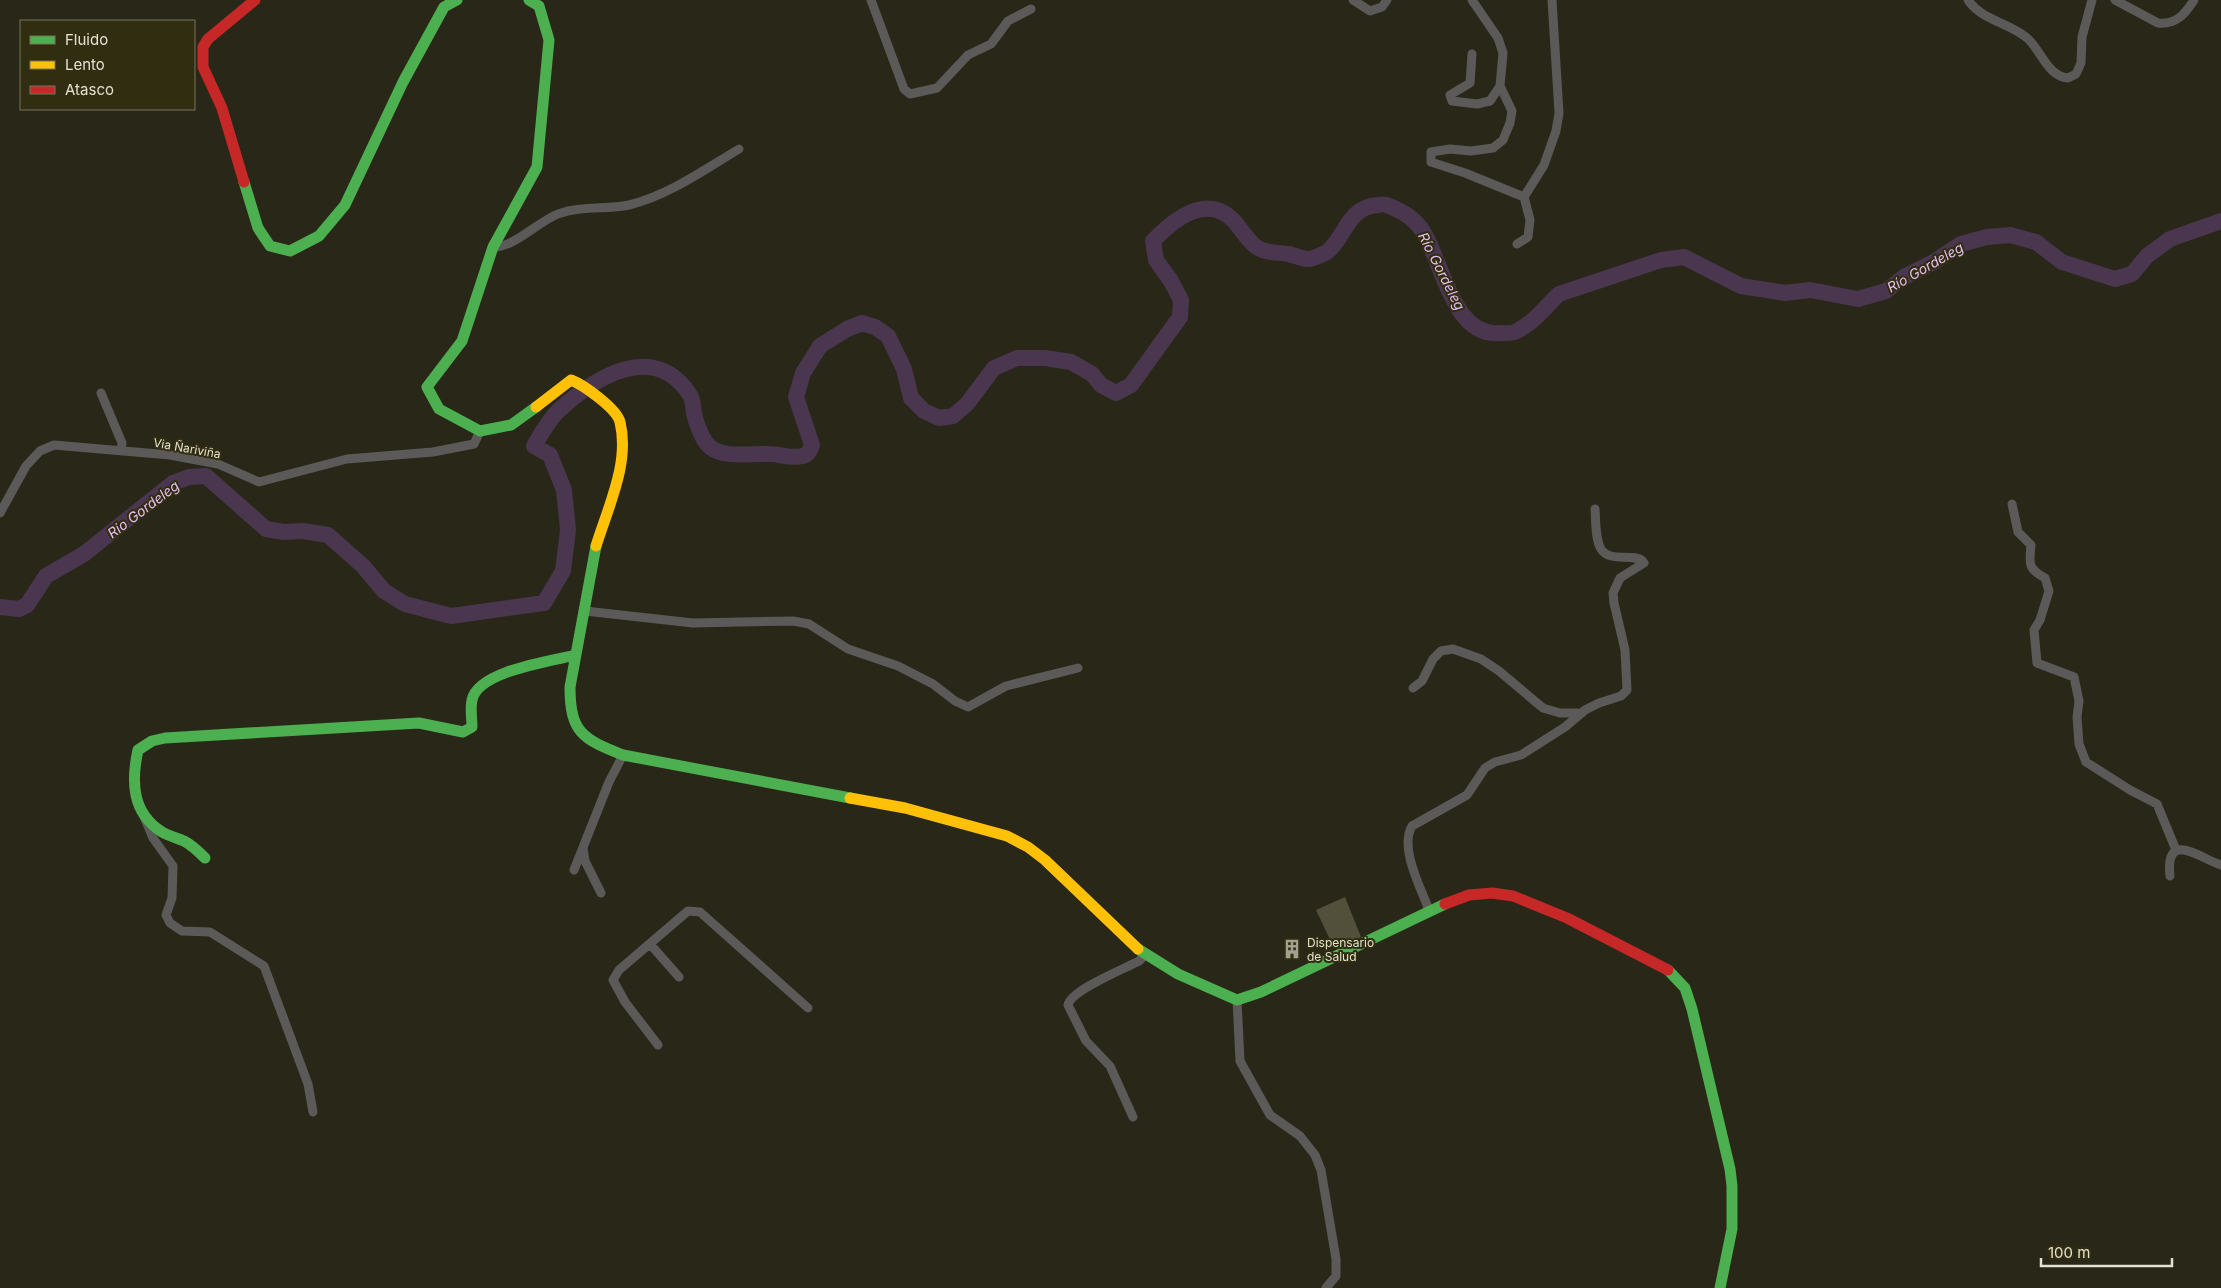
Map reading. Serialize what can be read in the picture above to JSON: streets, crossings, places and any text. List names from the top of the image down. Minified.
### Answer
{"streets":{"street":["Via Ñariviña"]},"water":["Río Gordeleg"],"places":{"building":["Dispensario de Salud"]},"legend":["Fluido","Lento","Atasco"],"scale_bar":"100 m"}
